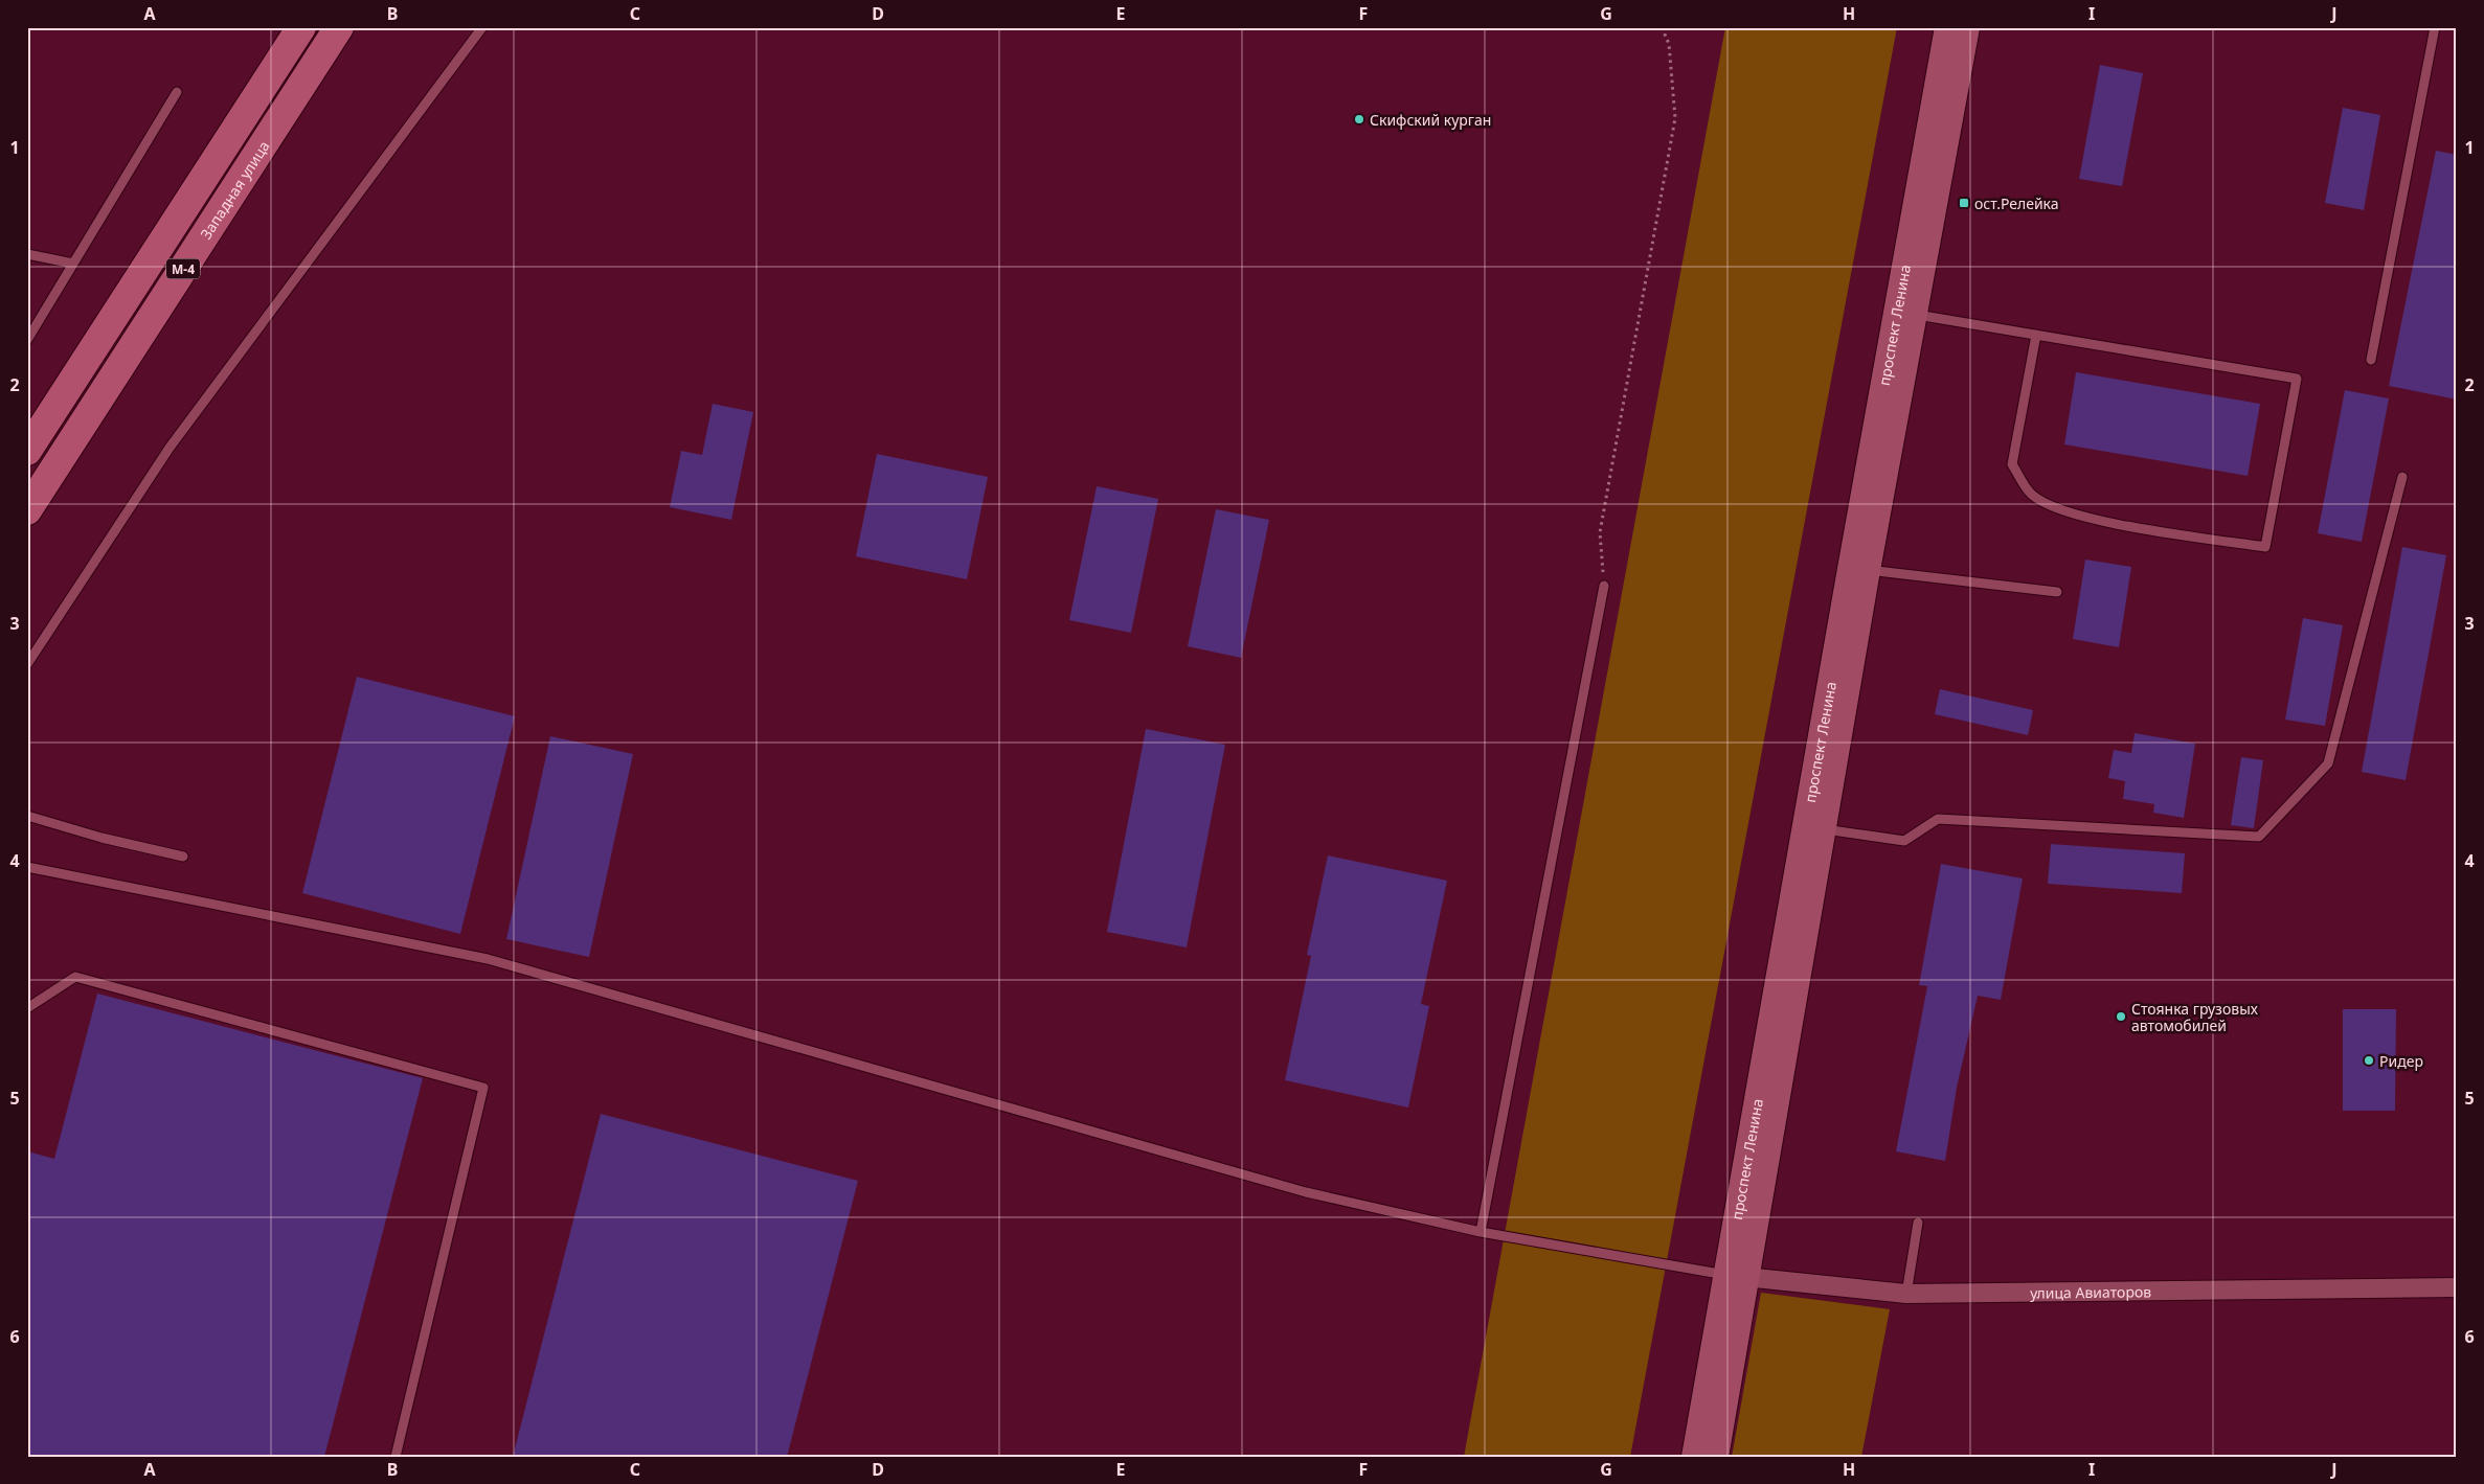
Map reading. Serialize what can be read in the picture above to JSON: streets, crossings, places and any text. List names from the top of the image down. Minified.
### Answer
{"streets":{"main road":["Западная улица","М-4","проспект Ленина"],"street":["улица Авиаторов"]},"crossings":[["проспект Ленина","улица Авиаторов"]],"places":{"other":["Скифский курган","Стоянка грузовых автомобилей","Ридер"],"transit":["ост.Релейка"]},"grid":{"columns":["A","B","C","D","E","F","G","H","I","J"],"rows":["1","2","3","4","5","6"]}}
